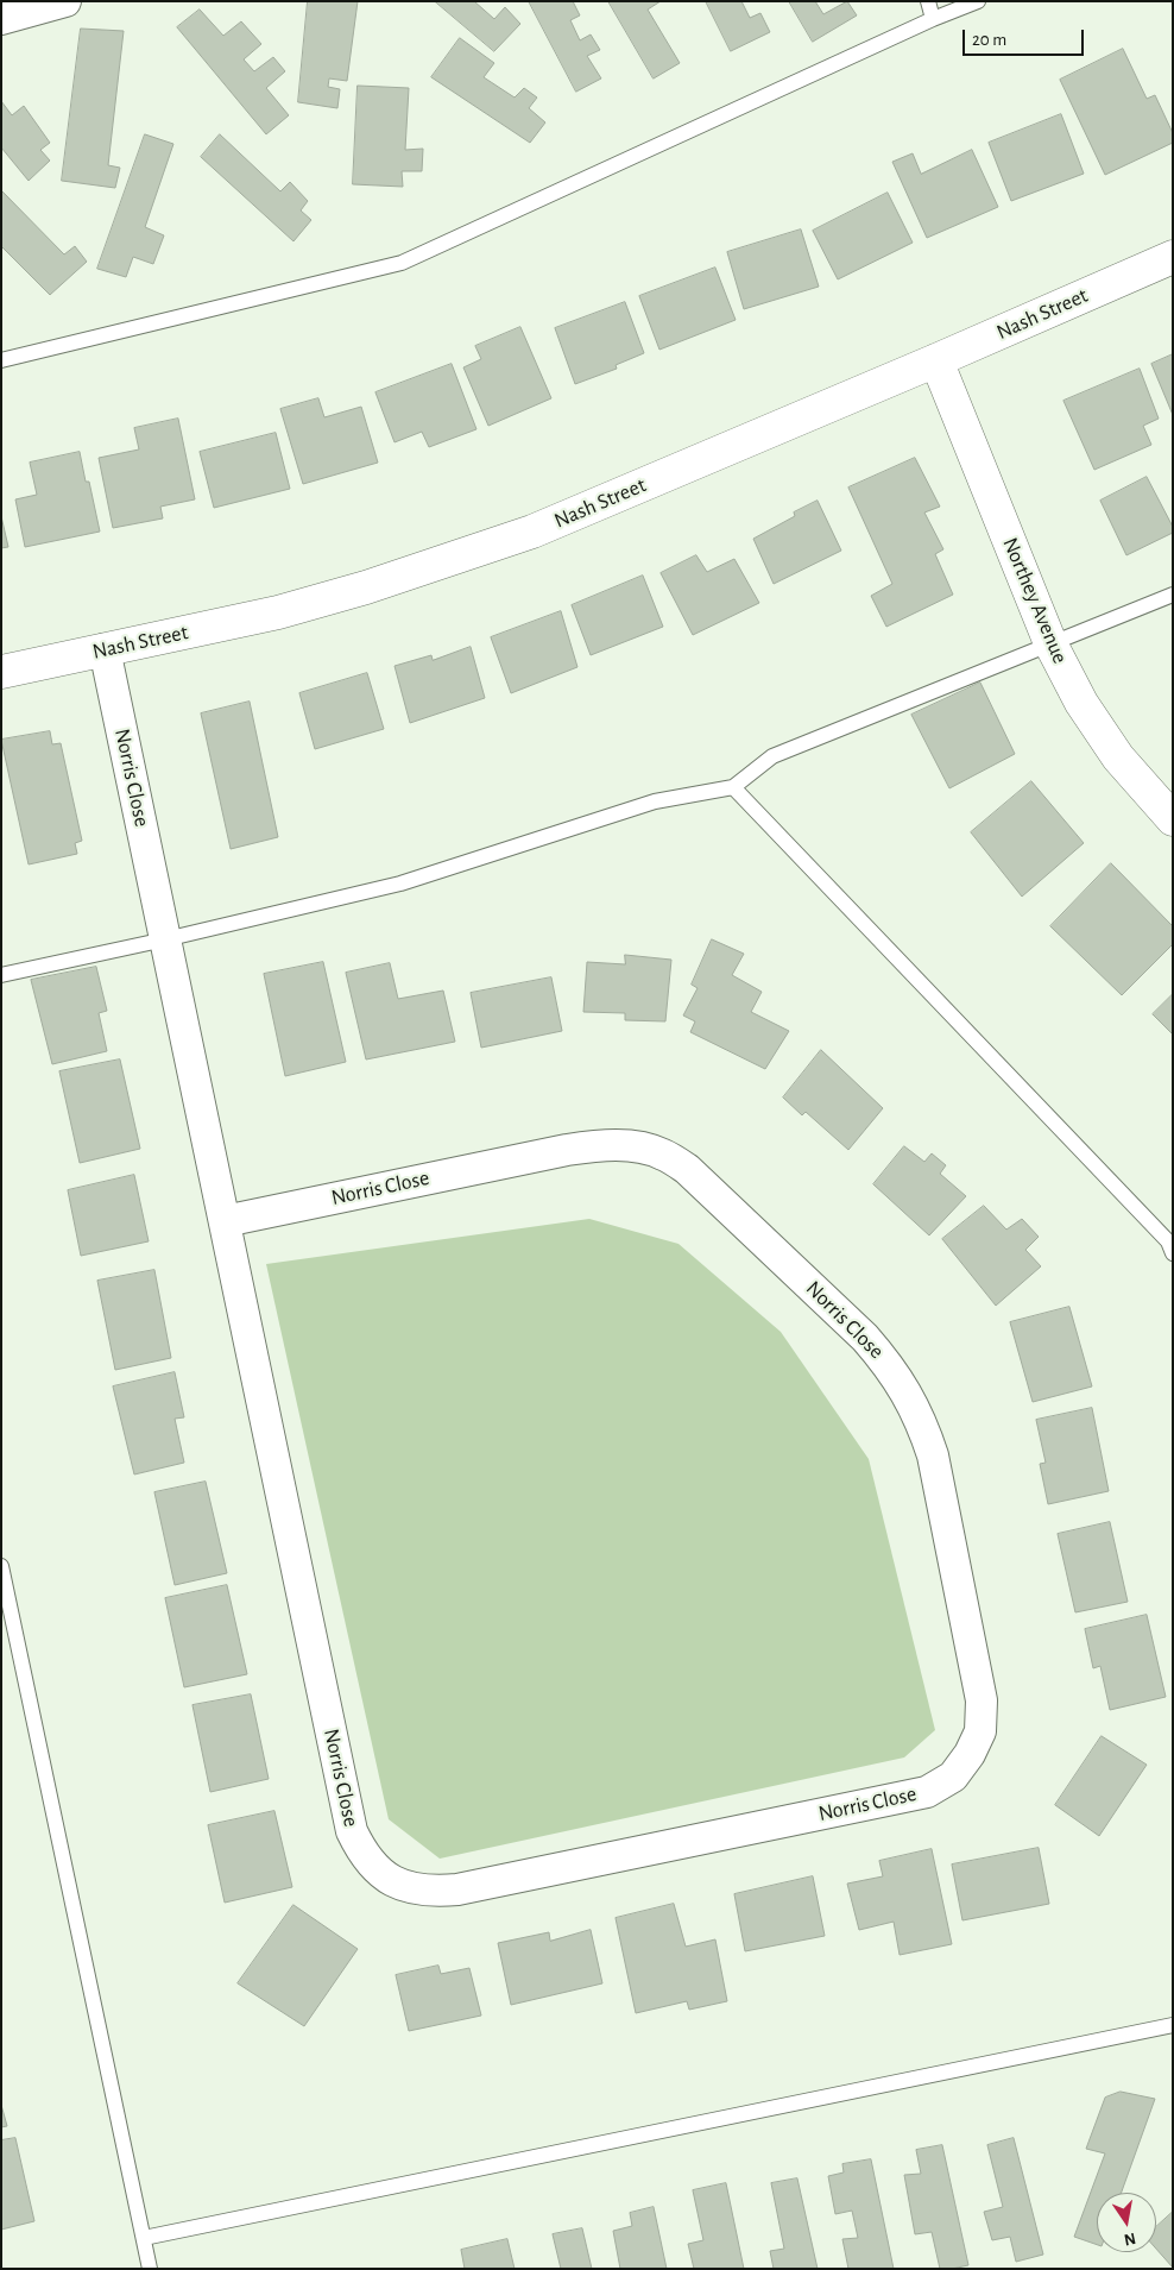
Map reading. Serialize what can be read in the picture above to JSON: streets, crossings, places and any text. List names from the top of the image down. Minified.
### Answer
{"streets":{"street":["Nash Street","Northey Avenue","Norris Close"]},"crossings":[["Nash Street","Northey Avenue"],["Nash Street","Norris Close"]],"scale_bar":"20 m","north":"bottom"}
